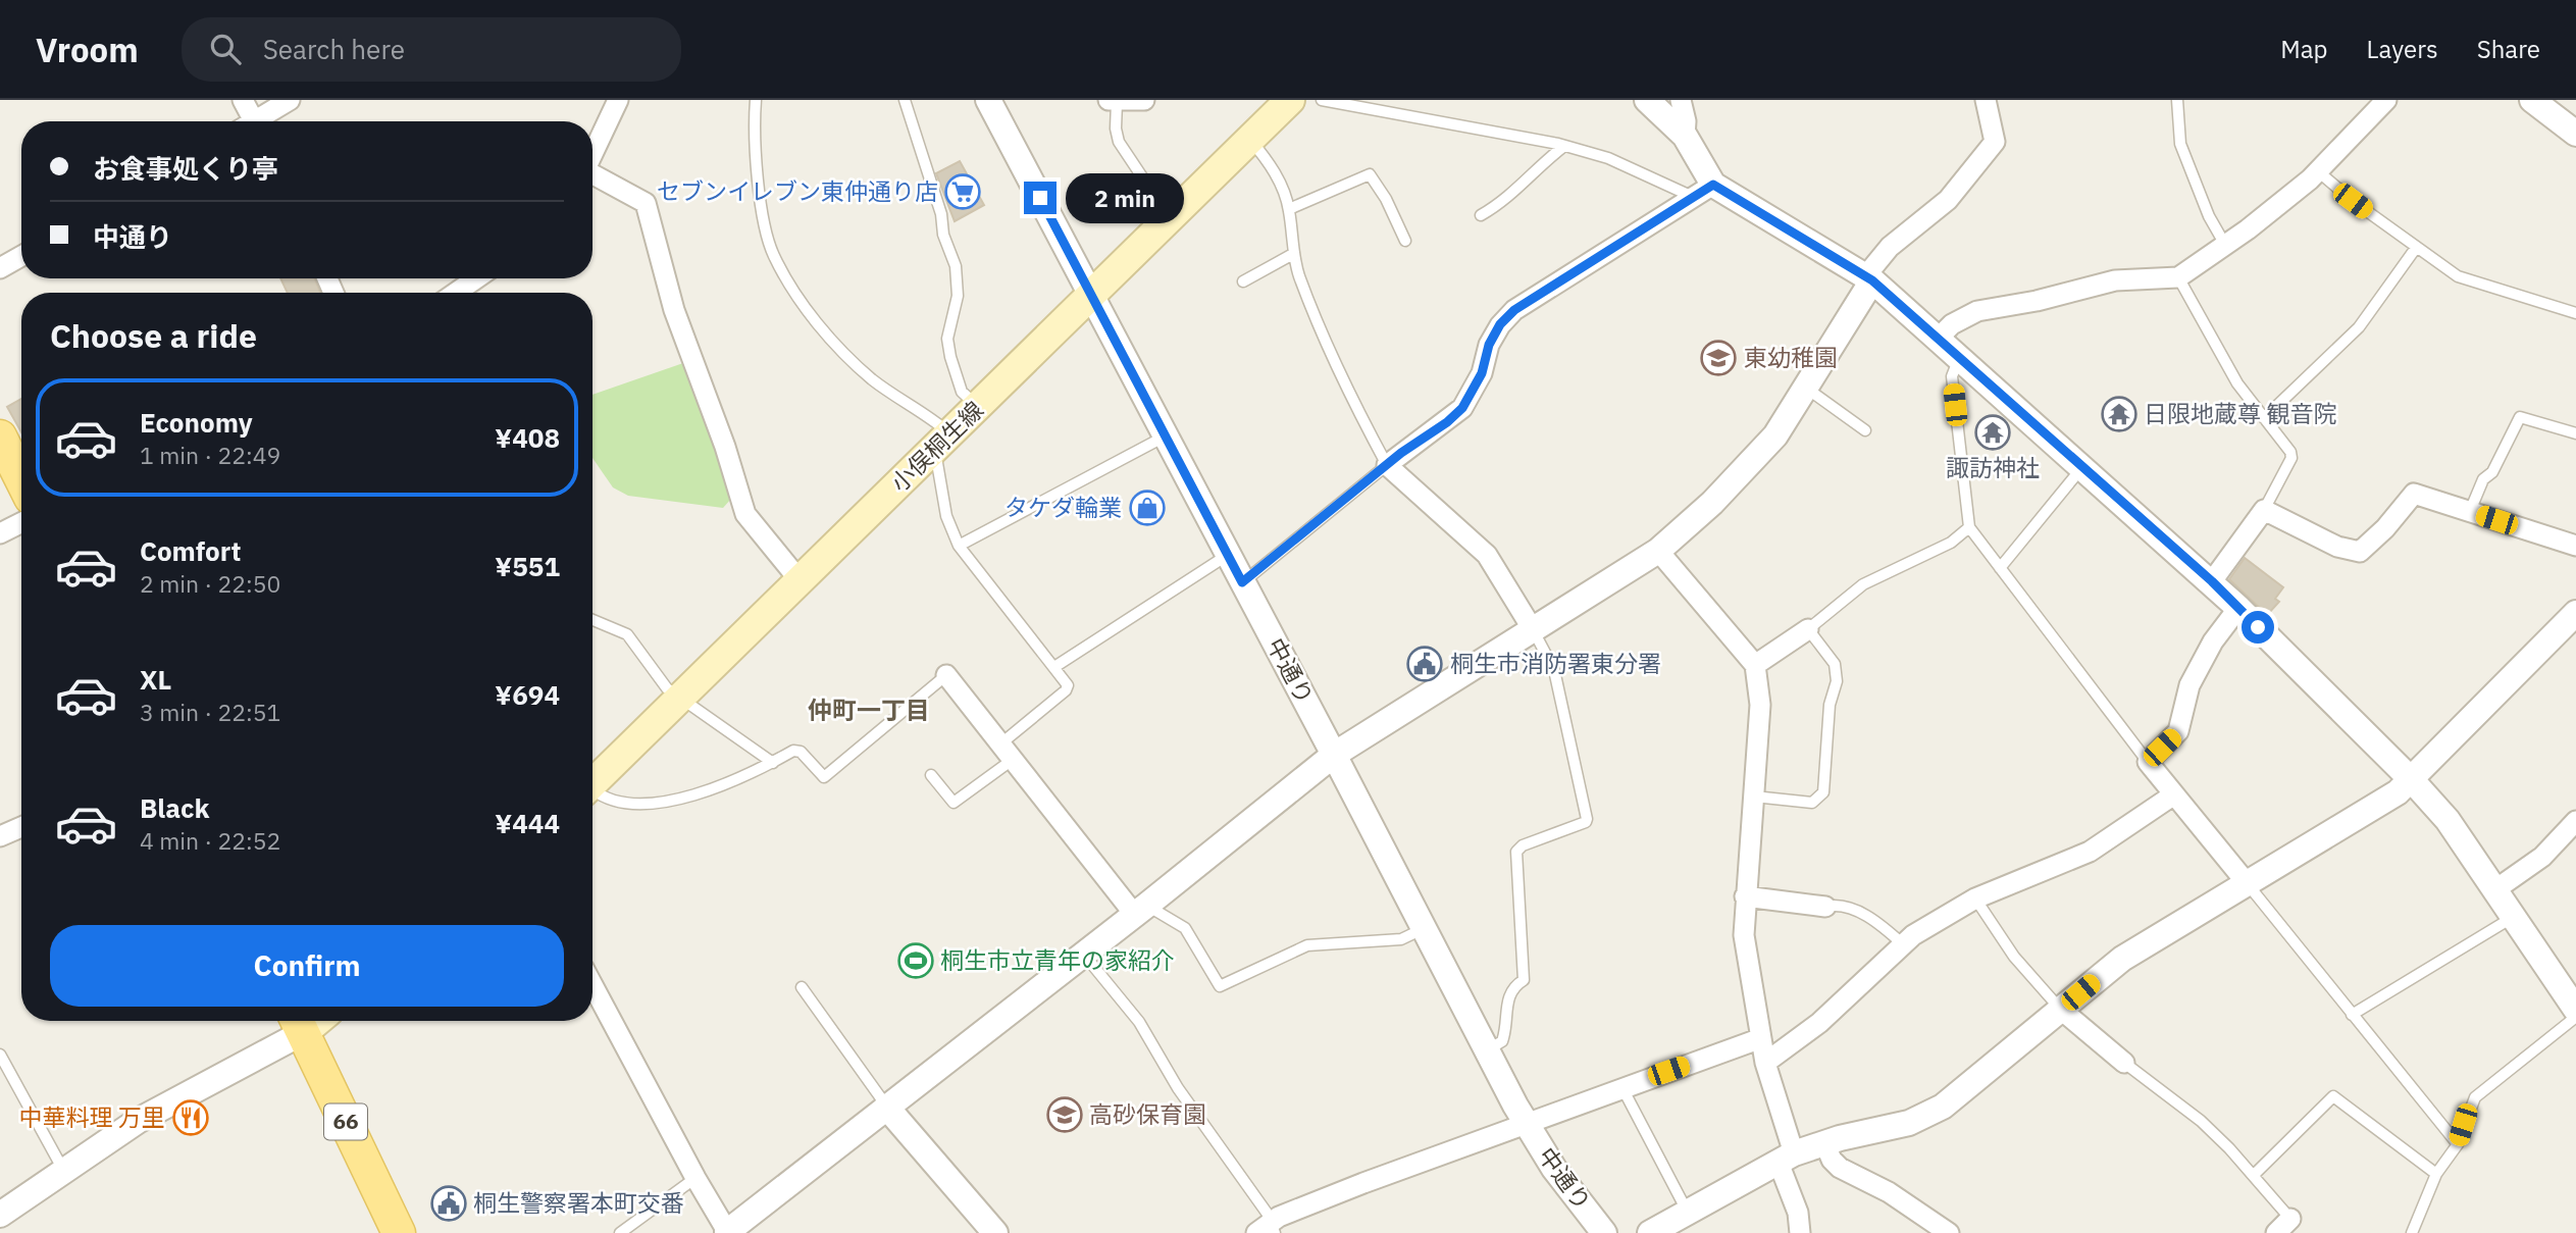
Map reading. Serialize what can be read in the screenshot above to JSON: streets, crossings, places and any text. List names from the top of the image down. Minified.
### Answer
{"streets":{"main road":["小俣桐生線","66"],"street":["中通り"]},"crossings":[["小俣桐生線","中通り"]],"districts":["仲町一丁目"],"places":{"supermarket":["セブンイレブン東仲通り店"],"school or university":["東幼稚園","高砂保育園"],"temple":["日限地蔵尊 観音院","諏訪神社"],"shop":["タケダ輪業"],"public building":["桐生市消防署東分署","桐生警察署本町交番"],"sports":["桐生市立青年の家紹介"],"restaurant":["中華料理 万里"]},"page":{"header":"Vroom","search":"Search here","nav":["Map","Layers","Share"],"banner":["お食事処くり亭","中通り"],"bubble":"2 min","heading":"Choose a ride","list":[{"name":"Economy","note":"1 min · 22:49","value":"¥408"},{"name":"Comfort","note":"2 min · 22:50","value":"¥551"},{"name":"XL","note":"3 min · 22:51","value":"¥694"},{"name":"Black","note":"4 min · 22:52","value":"¥444"}],"buttons":"Confirm"}}
